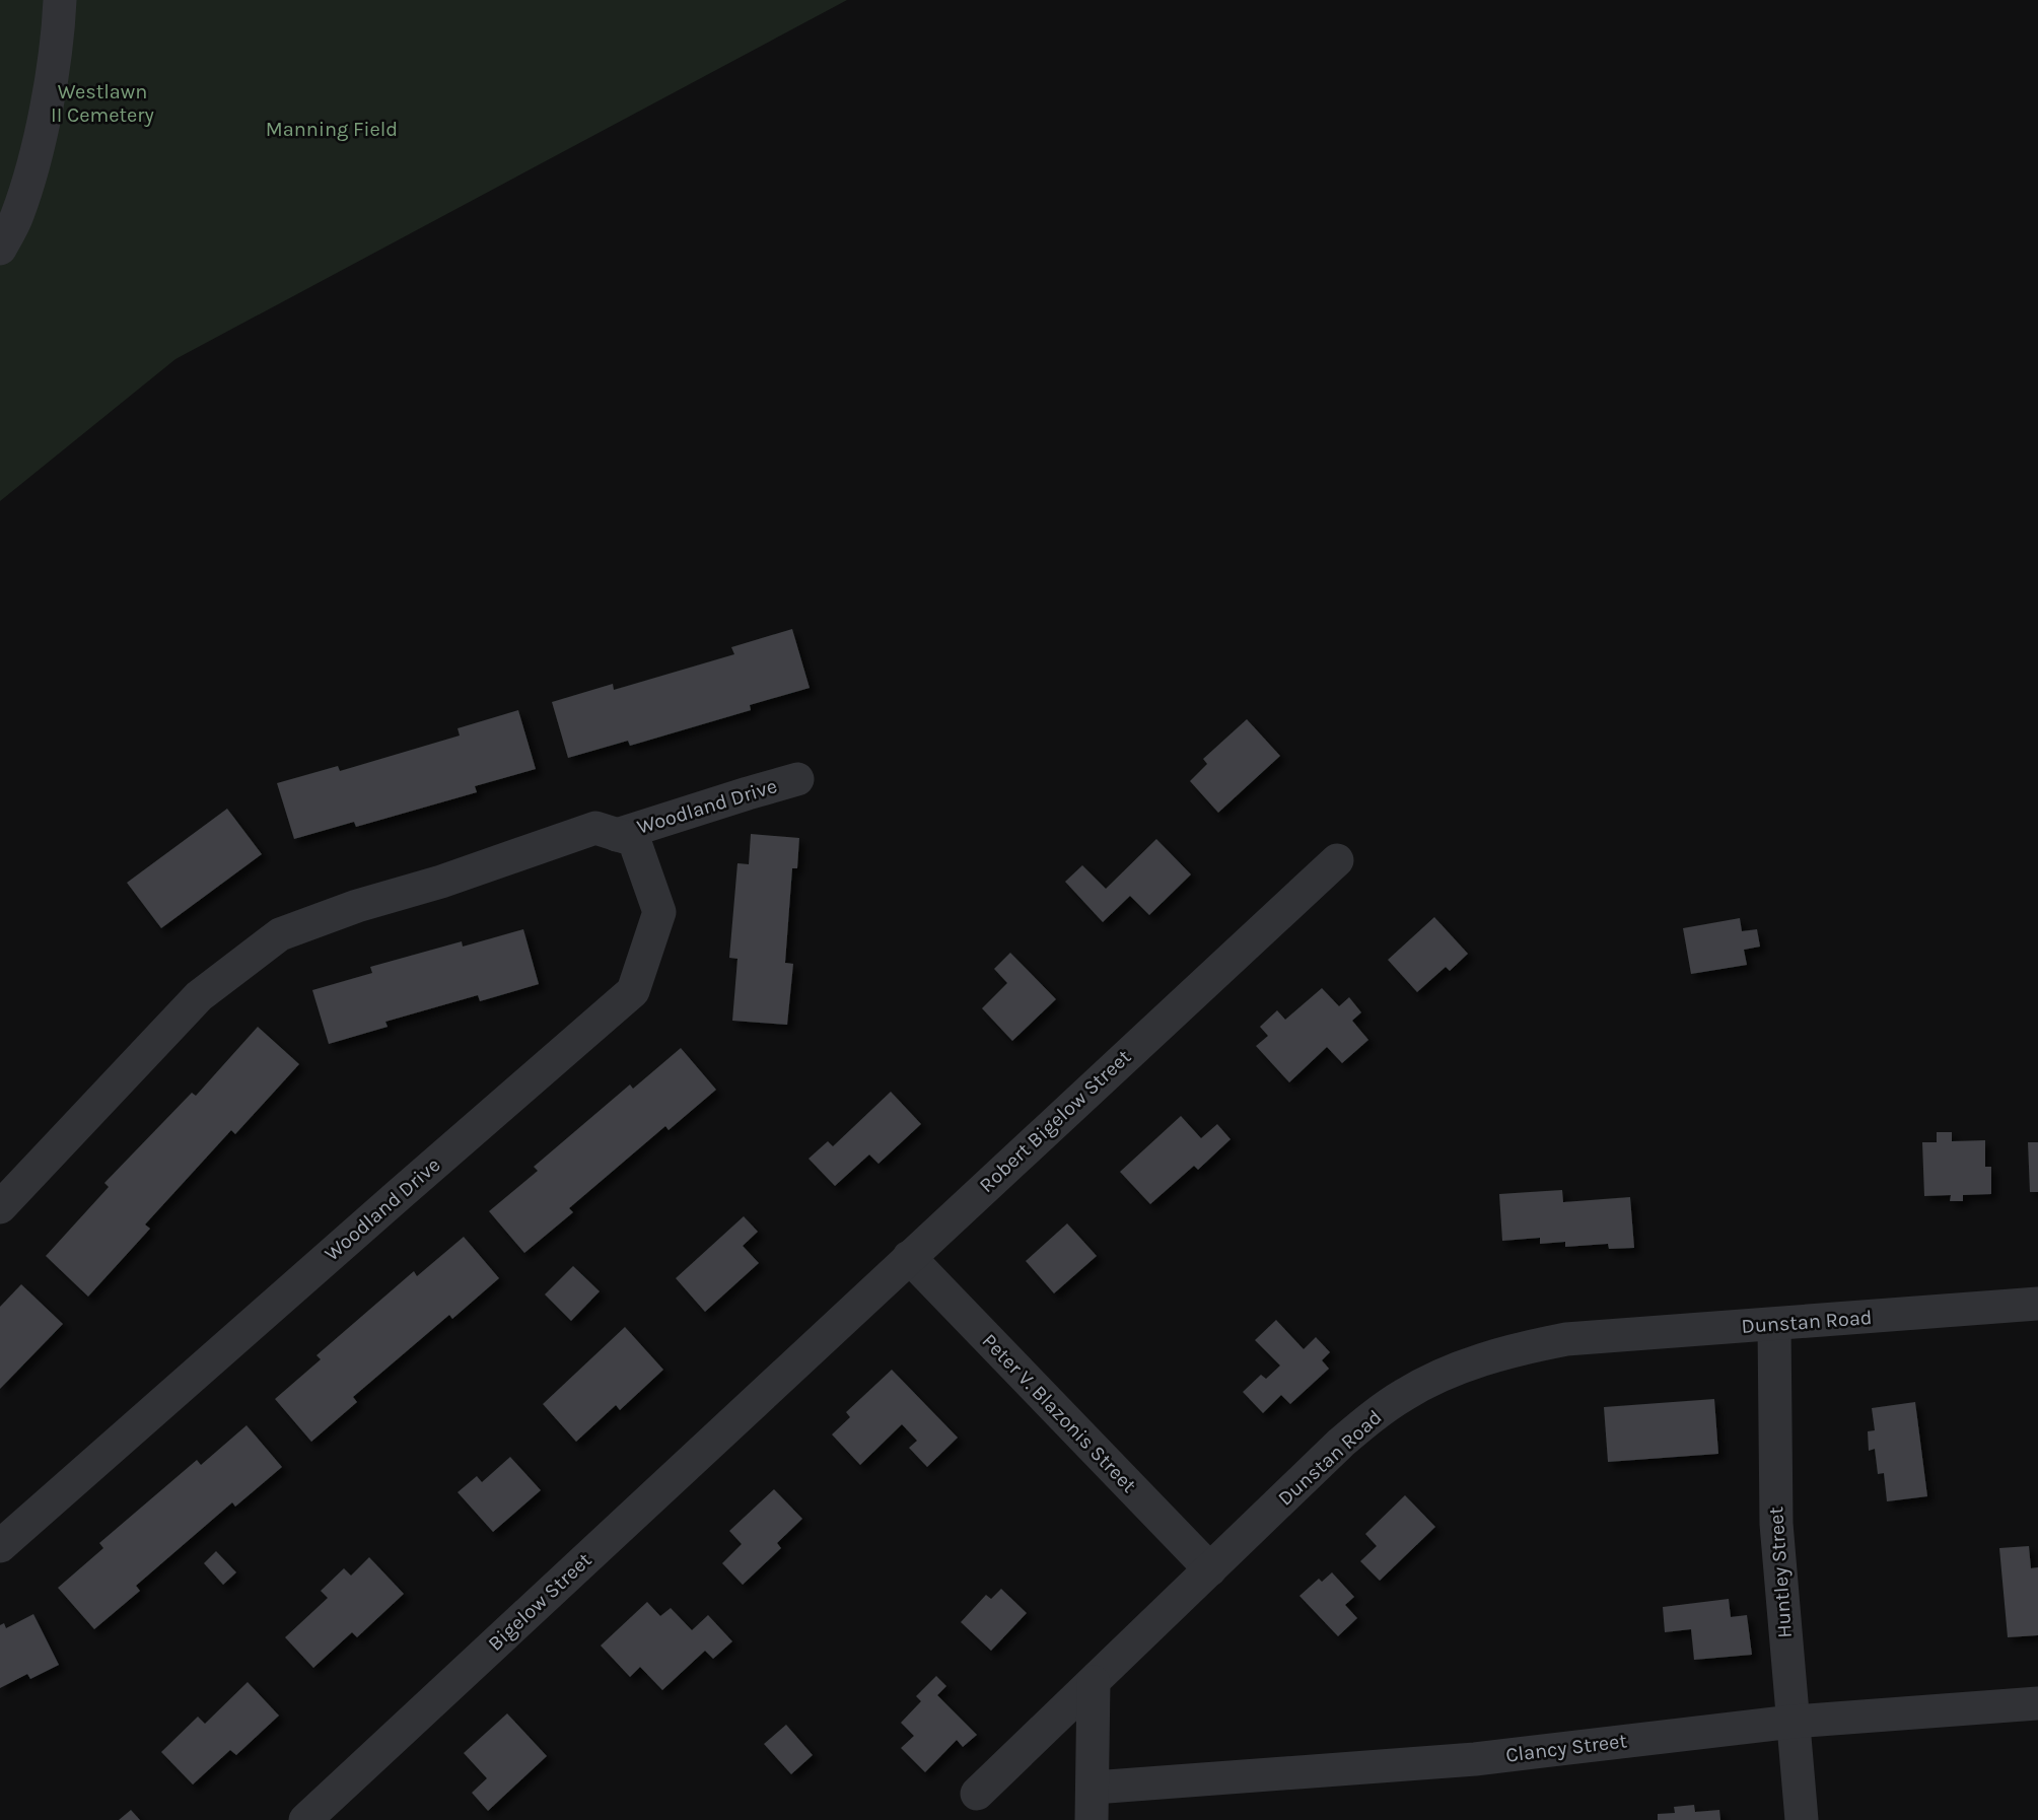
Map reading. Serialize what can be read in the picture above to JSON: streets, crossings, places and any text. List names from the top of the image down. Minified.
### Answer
{"streets":{"street":["Woodland Drive","Robert Bigelow Street","Dunstan Road","Peter V. Blazonis Street","Huntley Street","Bigelow Street","Clancy Street"]},"crossings":[["Robert Bigelow Street","Peter V. Blazonis Street"],["Robert Bigelow Street","Bigelow Street"],["Dunstan Road","Peter V. Blazonis Street"],["Dunstan Road","Huntley Street"],["Huntley Street","Clancy Street"]],"parks":["Westlawn II Cemetery","Manning Field"]}
